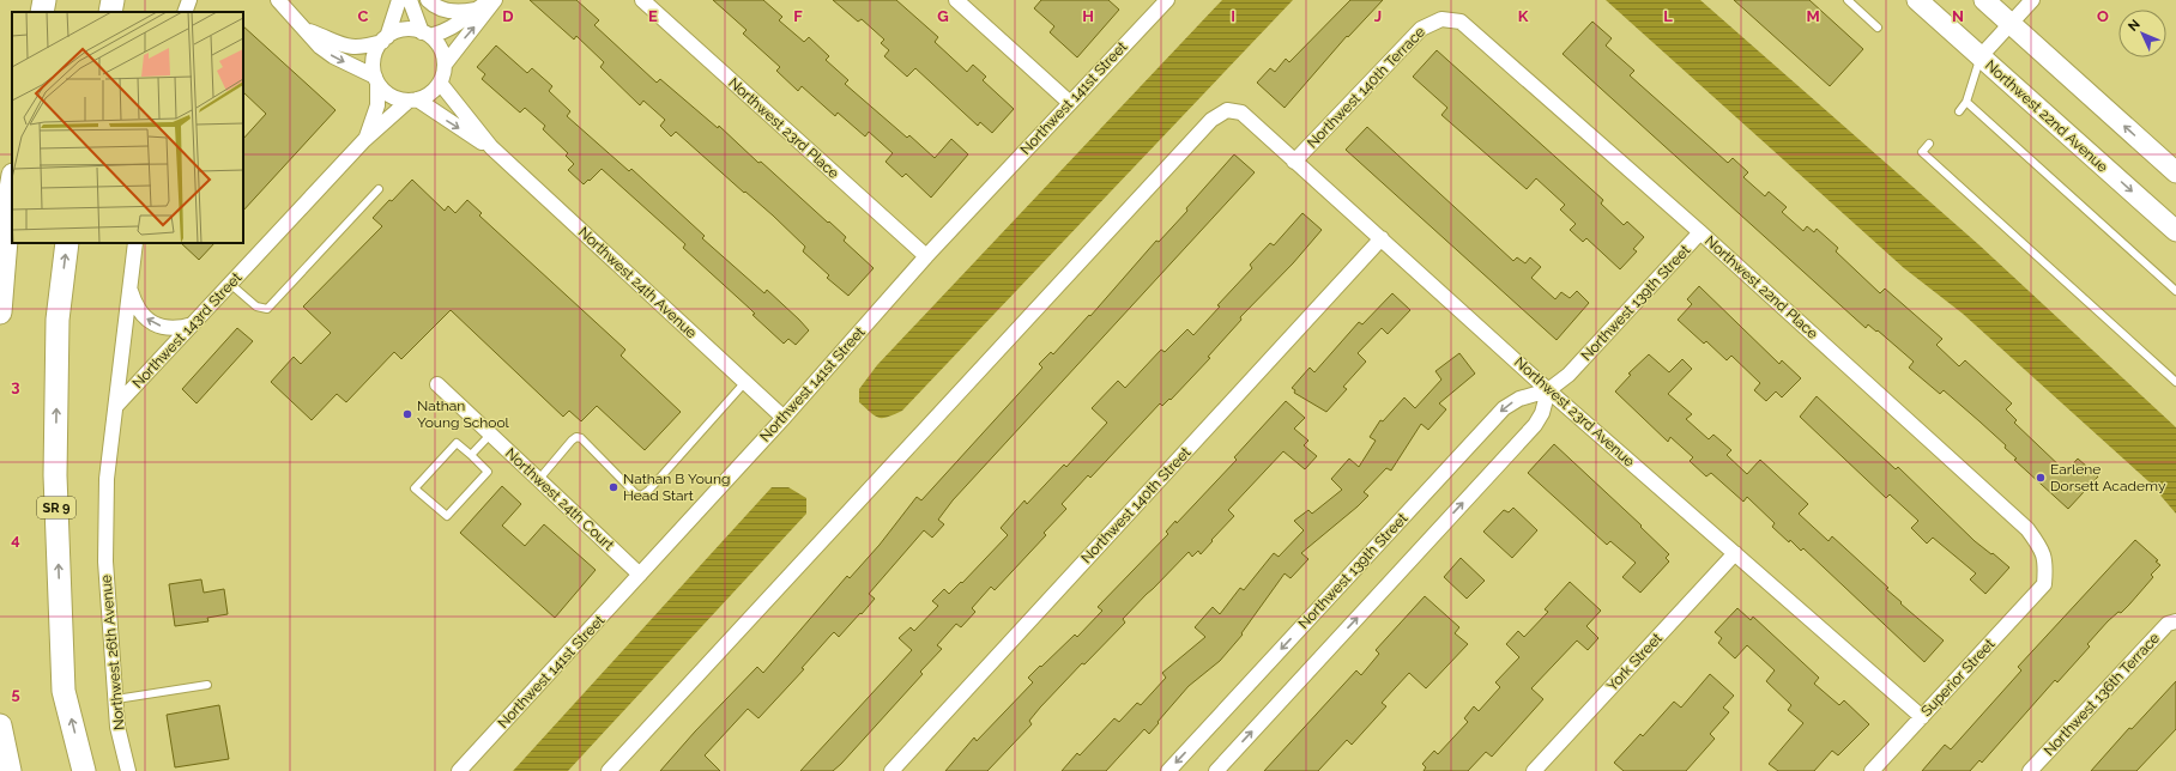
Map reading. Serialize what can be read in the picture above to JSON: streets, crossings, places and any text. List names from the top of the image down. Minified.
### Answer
{"streets":{"main road":["Northwest 22nd Avenue","SR 9"],"street":["Northwest 140th Terrace","Northwest 141st Street","Northwest 23rd Place","Northwest 24th Avenue","Northwest 22nd Place","Northwest 139th Street","Northwest 143rd Street","Northwest 23rd Avenue","Northwest 24th Court","Northwest 140th Street","Northwest 26th Avenue","York Street","Superior Street","Northwest 136th Terrace"]},"crossings":[["Northwest 140th Terrace","Northwest 22nd Place"],["Northwest 140th Terrace","Northwest 23rd Avenue"],["Northwest 141st Street","Northwest 23rd Place"],["Northwest 141st Street","Northwest 24th Avenue"],["Northwest 141st Street","Northwest 24th Court"],["Northwest 24th Avenue","Northwest 143rd Street"],["Northwest 22nd Place","Northwest 139th Street"],["Northwest 22nd Place","Superior Street"],["Northwest 139th Street","Northwest 23rd Avenue"],["Northwest 143rd Street","Northwest 26th Avenue"],["Northwest 23rd Avenue","Northwest 140th Street"],["Northwest 23rd Avenue","York Street"],["Northwest 23rd Avenue","Superior Street"]],"places":["Nathan Young School","Earlene Dorsett Academy","Nathan B Young Head Start"],"north":"top left","grid":{"columns":["C","D","E","F","G","H","I","J","K","L","M","N","O"],"rows":["3","4","5"]}}
